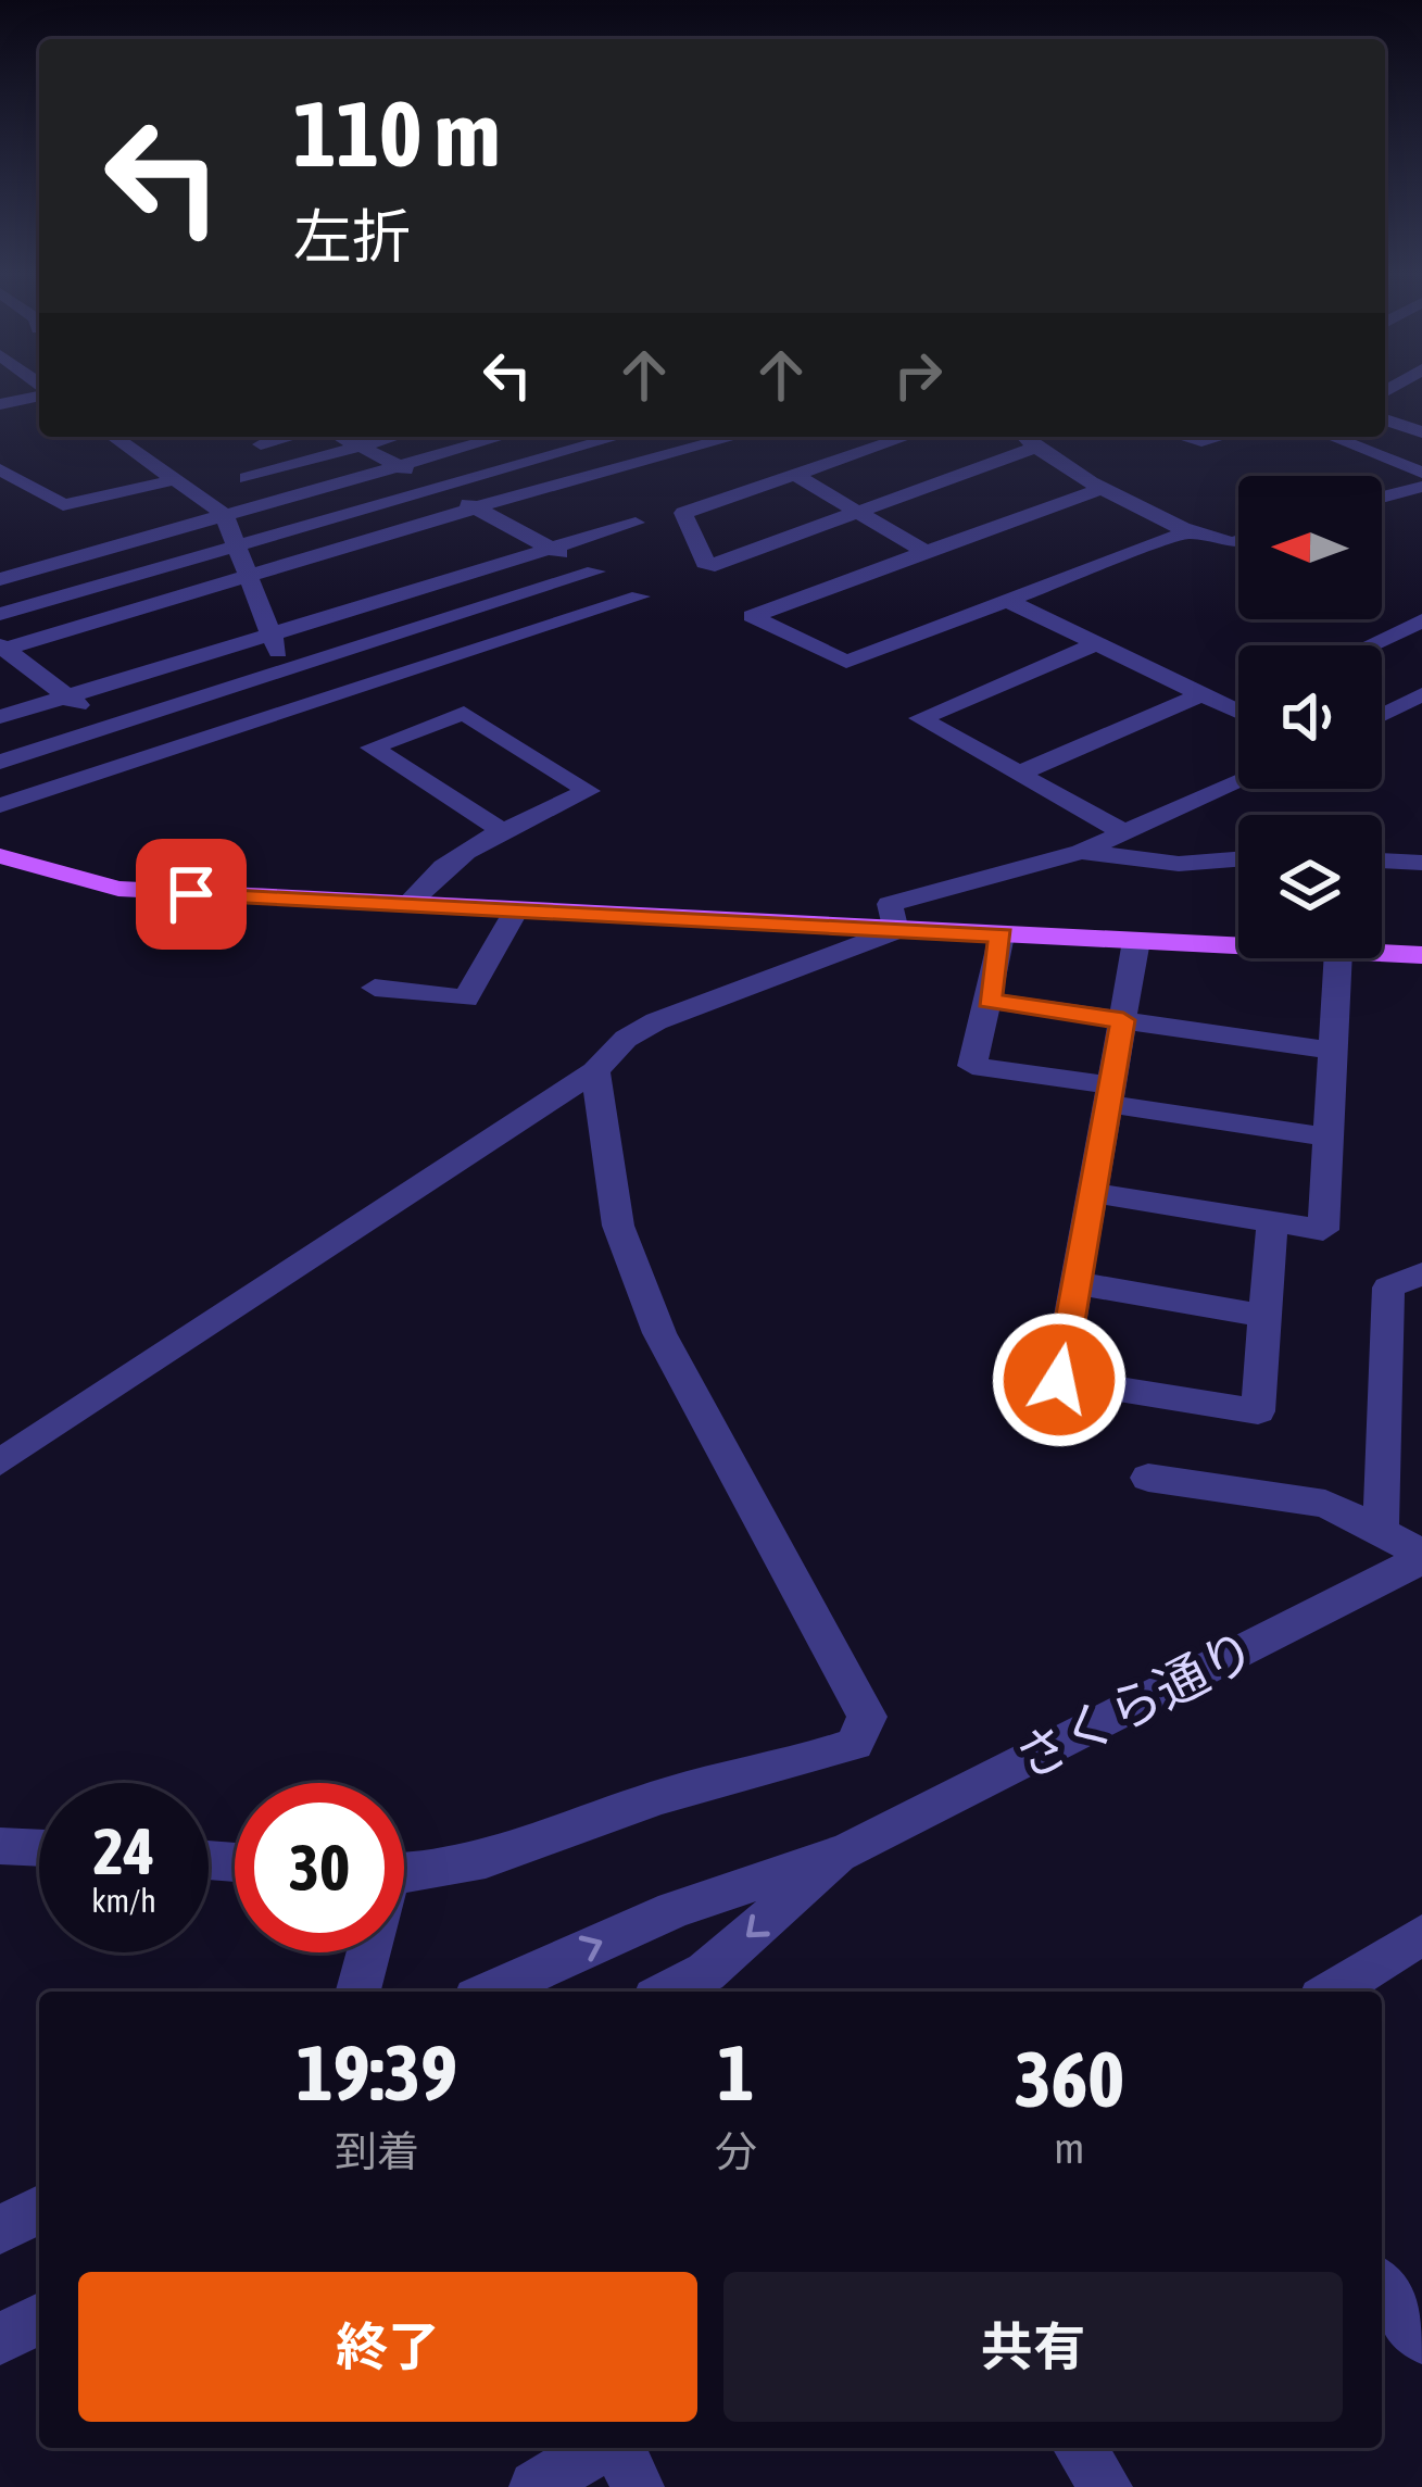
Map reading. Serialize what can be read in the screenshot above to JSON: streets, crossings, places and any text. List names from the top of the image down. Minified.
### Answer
{"streets":{"street":["さくら通り"]},"north":"left","page":{"turn":["110 m","左折"],"speed":"24 km/h","limit":"30","eta":["19:39","到着","1","分","360","m"],"buttons":["終了","共有"]}}
